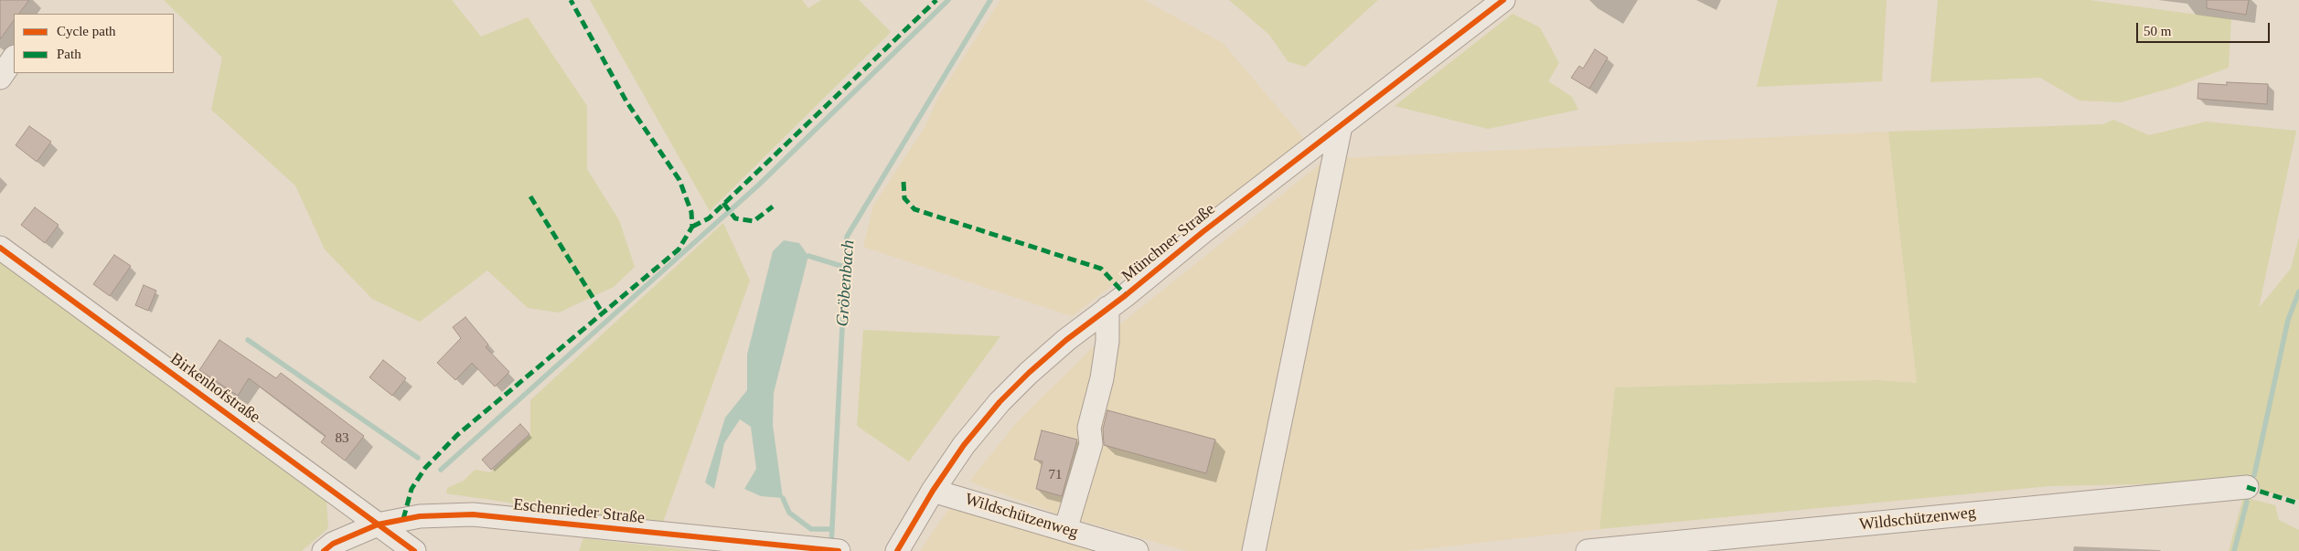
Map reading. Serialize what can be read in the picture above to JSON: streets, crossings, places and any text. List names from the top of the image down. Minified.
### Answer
{"streets":{"street":["Münchner Straße","Birkenhofstraße","Eschenrieder Straße","Wildschützenweg"]},"crossings":[["Münchner Straße","Wildschützenweg"],["Birkenhofstraße","Eschenrieder Straße"]],"water":["Gröbenbach"],"house_numbers":["83","71"],"legend":["Cycle path","Path"],"scale_bar":"50 m"}
